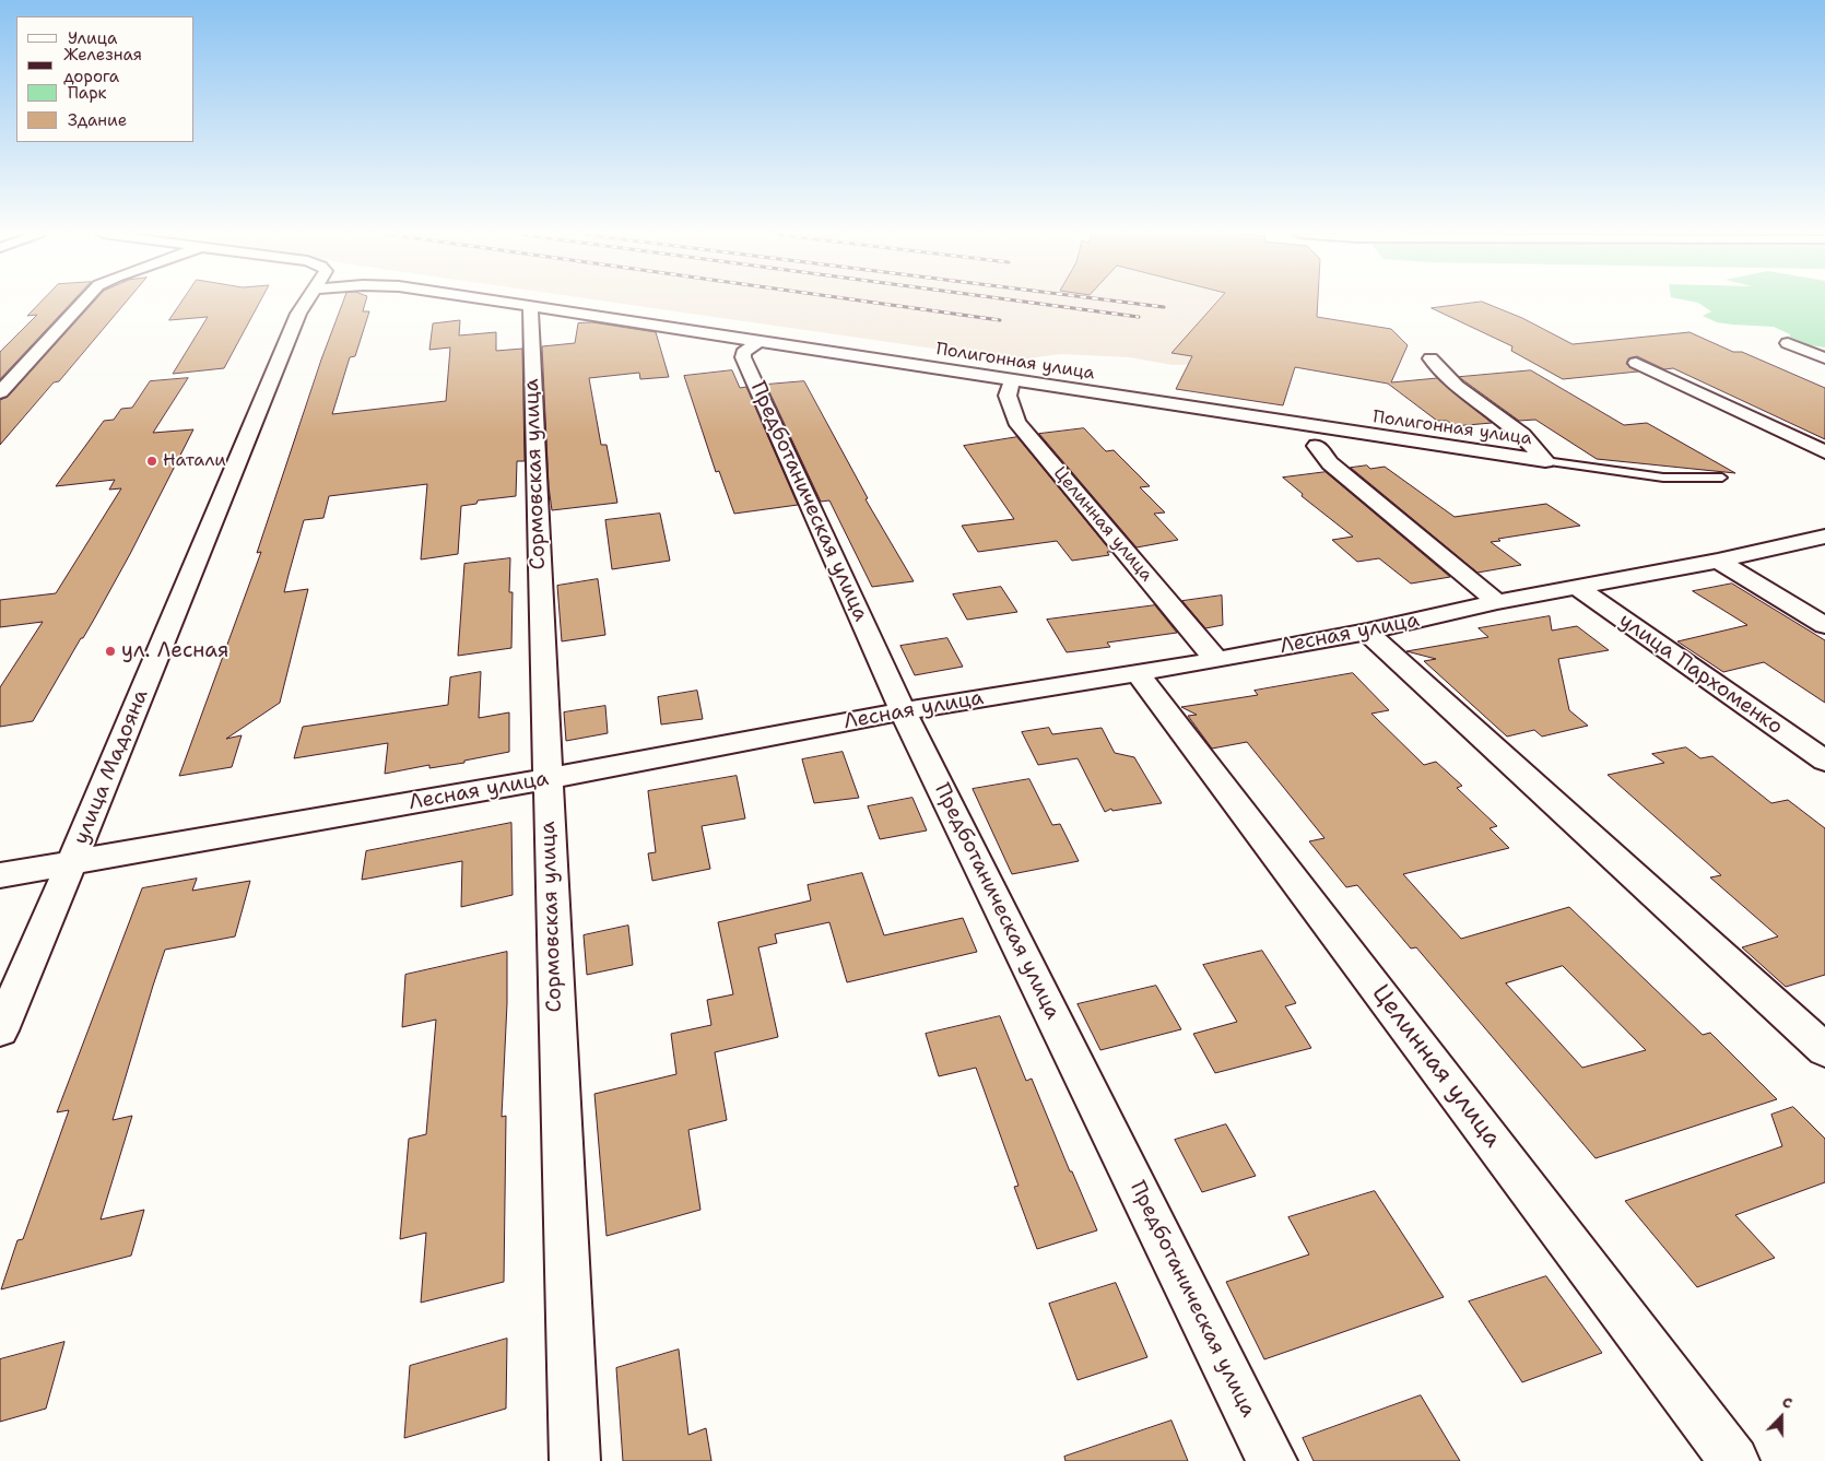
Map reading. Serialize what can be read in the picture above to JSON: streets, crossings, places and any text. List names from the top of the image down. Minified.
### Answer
{"streets":{"street":["Полигонная улица","Сормовская улица","Предботаническая улица","Целинная улица","Лесная улица","улица Пархоменко","улица Мадояна"]},"crossings":[["Полигонная улица","Сормовская улица"],["Полигонная улица","Предботаническая улица"],["Полигонная улица","Целинная улица"],["Сормовская улица","Лесная улица"],["Предботаническая улица","Лесная улица"],["Целинная улица","Лесная улица"],["Лесная улица","улица Пархоменко"],["Лесная улица","улица Мадояна"]],"places":["Натали","ул. Лесная"],"legend":["Улица","Железная дорога","Парк","Здание"],"north":"top"}
